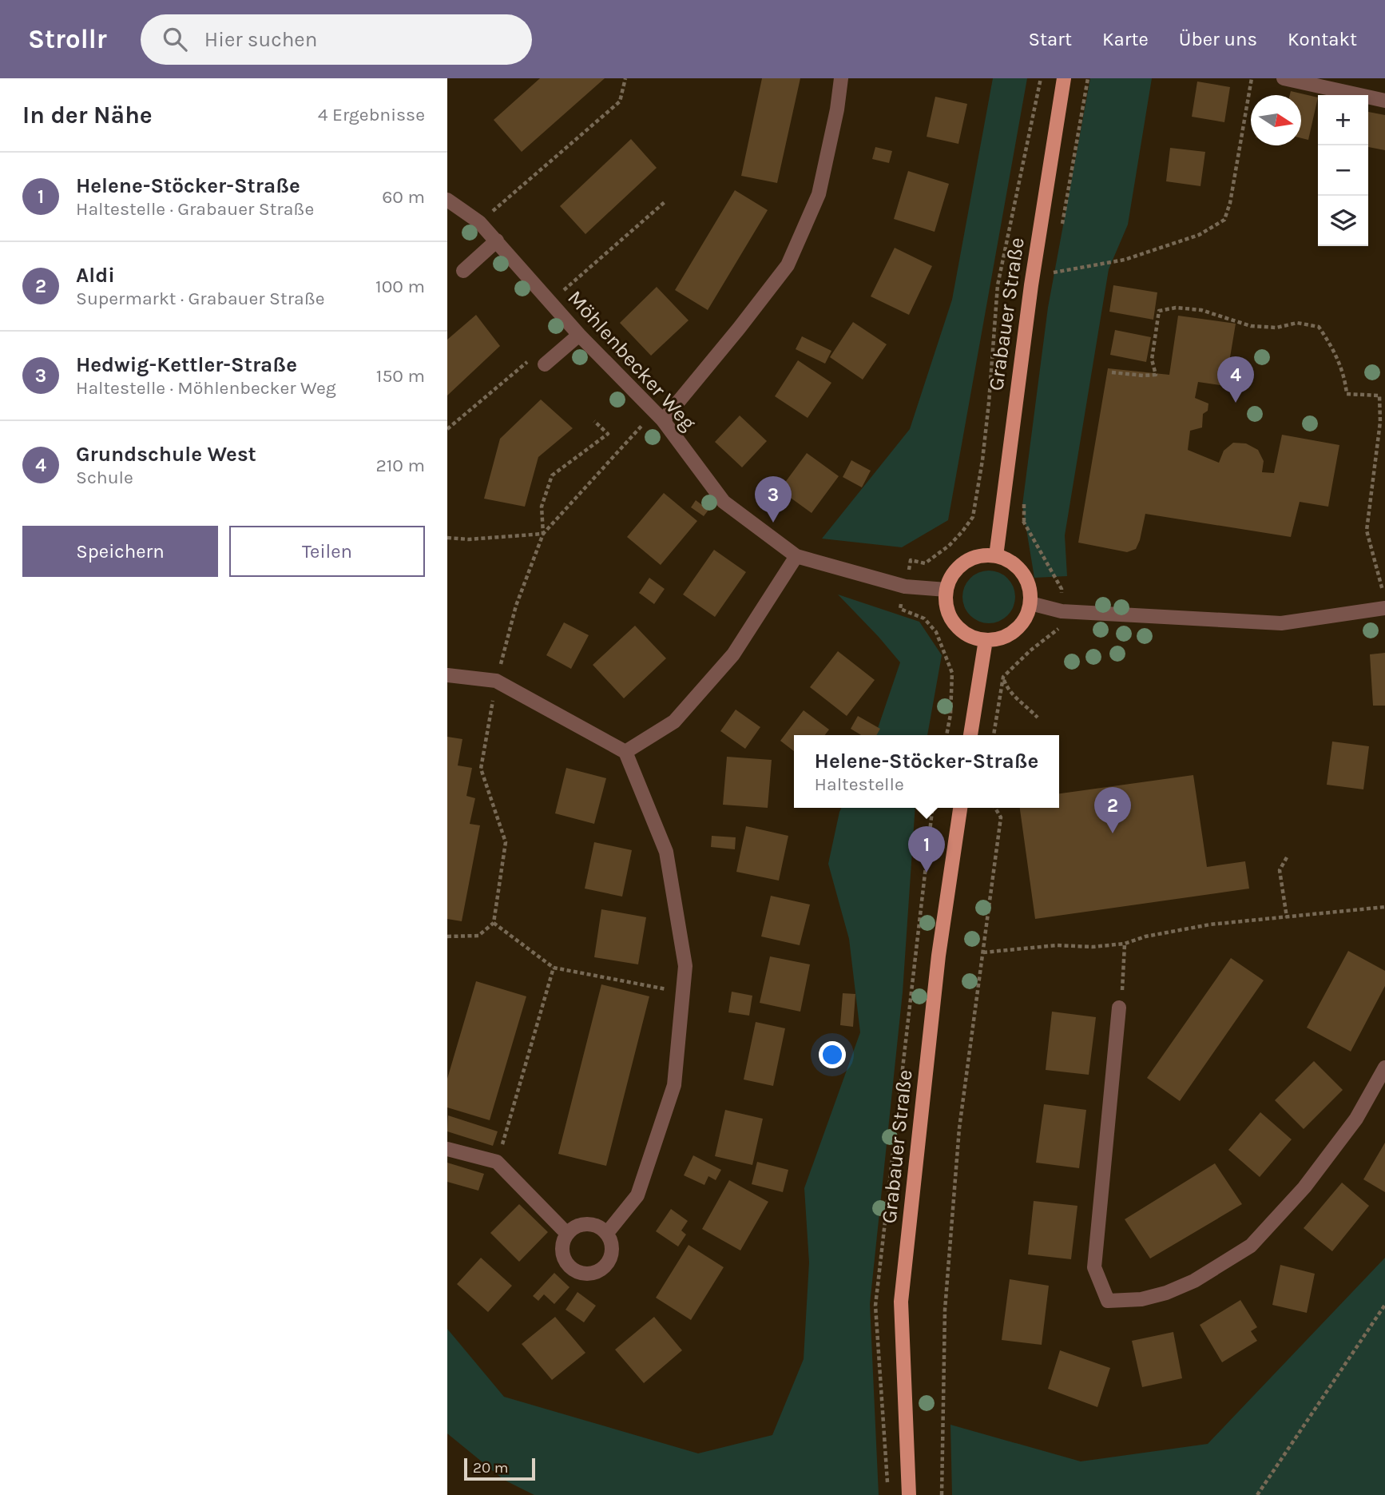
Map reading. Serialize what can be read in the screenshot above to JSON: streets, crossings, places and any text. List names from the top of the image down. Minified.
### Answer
{"streets":{"main road":["Grabauer Straße"],"street":["Möhlenbecker Weg"]},"crossings":[["Grabauer Straße","Möhlenbecker Weg"]],"scale_bar":"20 m","north":"right","page":{"header":"Strollr","search":"Hier suchen","nav":["Start","Karte","Über uns","Kontakt"],"heading":["In der Nähe","4 Ergebnisse"],"map_buttons":["+","−"],"list":[{"mark":"1","name":"Helene-Stöcker-Straße","note":"Haltestelle · Grabauer Straße","value":"60 m"},{"mark":"2","name":"Aldi","note":"Supermarkt · Grabauer Straße","value":"100 m"},{"mark":"3","name":"Hedwig-Kettler-Straße","note":"Haltestelle · Möhlenbecker Weg","value":"150 m"},{"mark":"4","name":"Grundschule West","note":"Schule","value":"210 m"}],"pins":["4","3","2","1"],"buttons":["Speichern","Teilen"],"popup":["Helene-Stöcker-Straße","Haltestelle"],"scale":"20 m"}}
